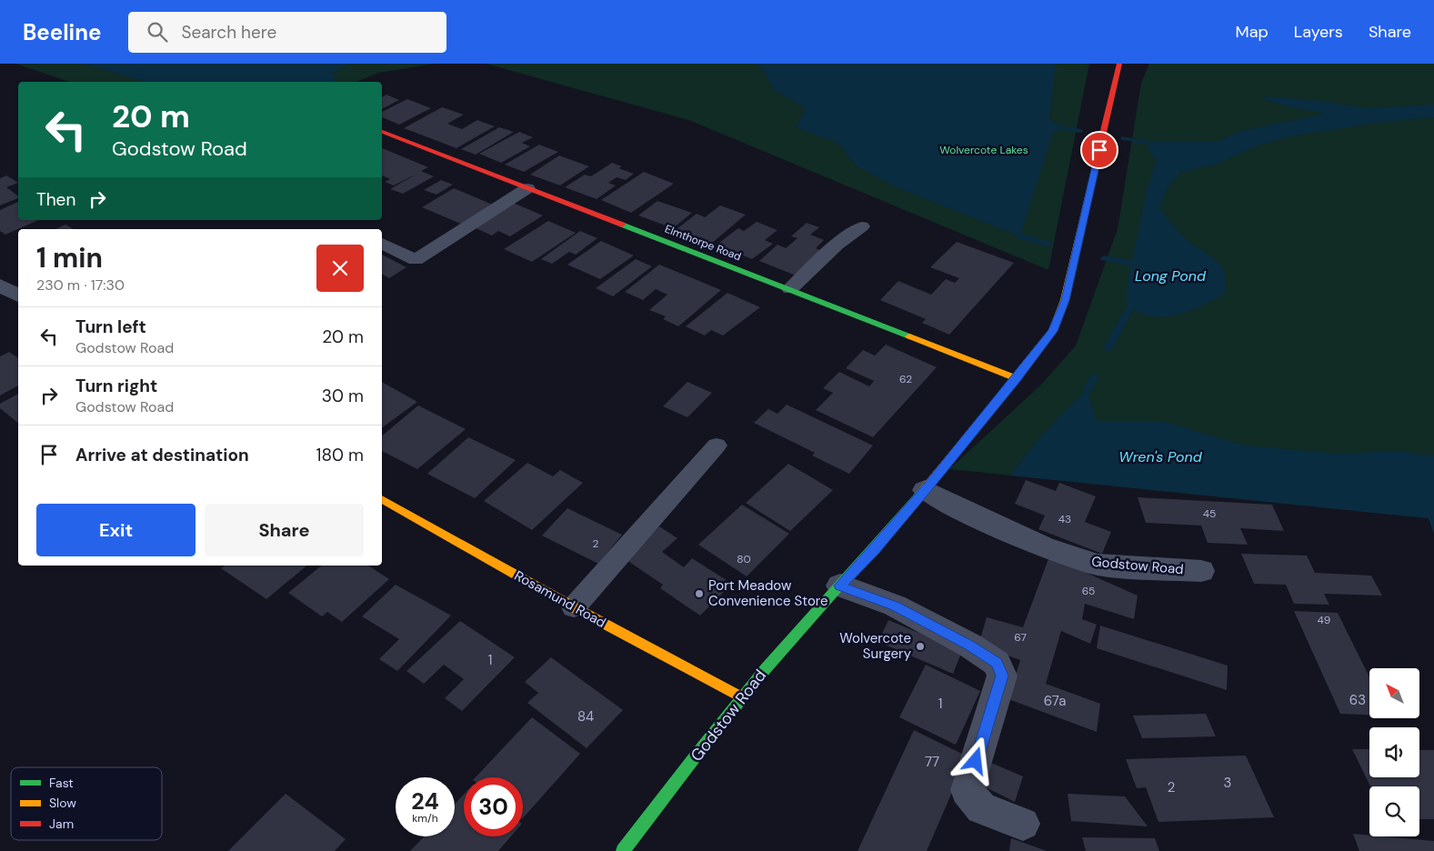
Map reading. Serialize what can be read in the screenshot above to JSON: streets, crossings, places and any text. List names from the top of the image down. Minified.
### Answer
{"streets":{"street":["Elmthorpe Road","Godstow Road","Rosamund Road"]},"crossings":[["Elmthorpe Road","Godstow Road"],["Godstow Road","Rosamund Road"]],"water":["Long Pond","Wren's Pond"],"parks":["Wolvercote Lakes"],"places":["Port Meadow Convenience Store","Wolvercote Surgery"],"house_numbers":["62","45","43","2","80","65","49","67","1","63","67a","1","84","77","3","2"],"legend":["Fast","Slow","Jam"],"north":"top left","page":{"header":"Beeline","search":"Search here","nav":["Map","Layers","Share"],"turn":["20 m","Godstow Road"],"then":"Then","heading":["1 min","230 m · 17:30"],"list":[{"name":"Turn left","note":"Godstow Road","value":"20 m"},{"name":"Turn right","note":"Godstow Road","value":"30 m"},{"name":"Arrive at destination","value":"180 m"}],"buttons":["Exit","Share"],"speed":"24 km/h","limit":"30"}}
